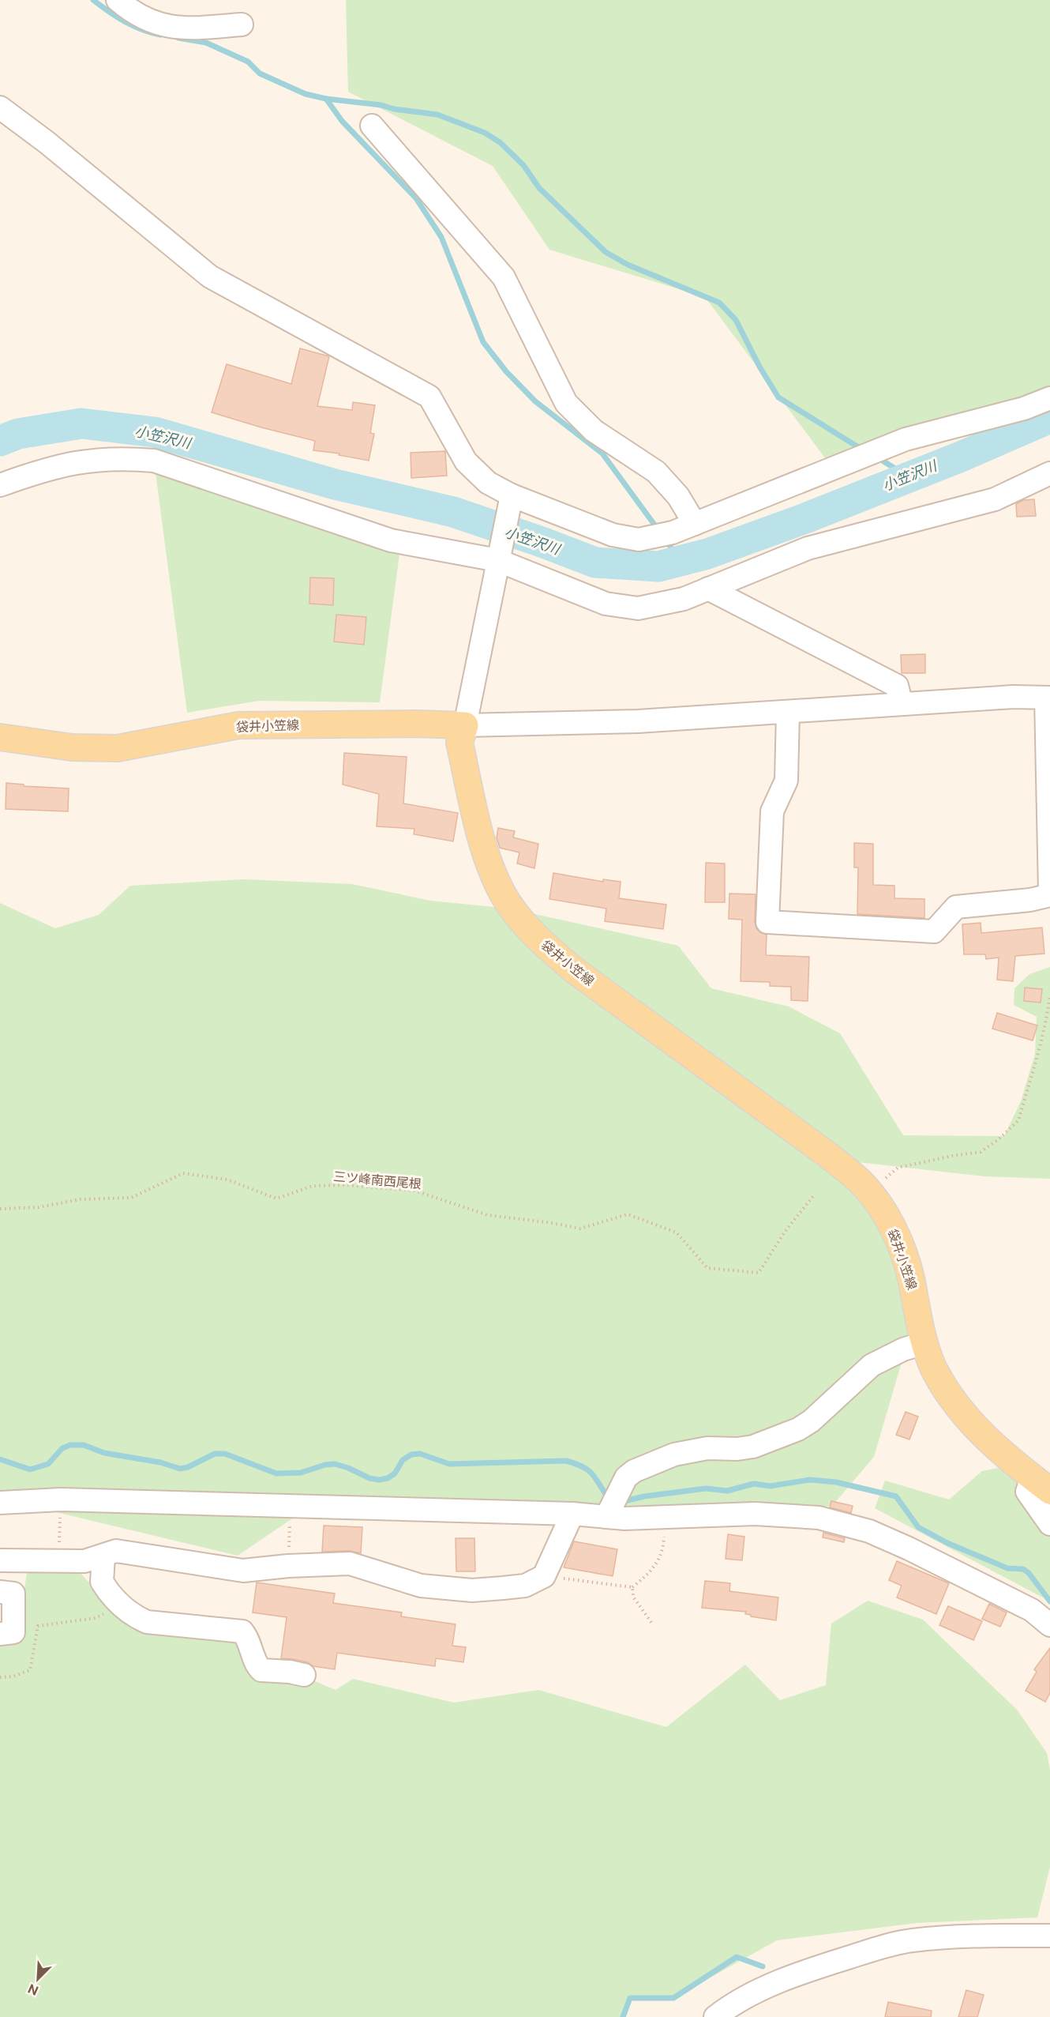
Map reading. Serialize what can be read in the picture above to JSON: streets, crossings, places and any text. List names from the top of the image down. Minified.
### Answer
{"streets":{"main road":["袋井小笠線"],"path":["三ツ峰南西尾根"]},"water":["小笠沢川"],"north":"bottom left"}
